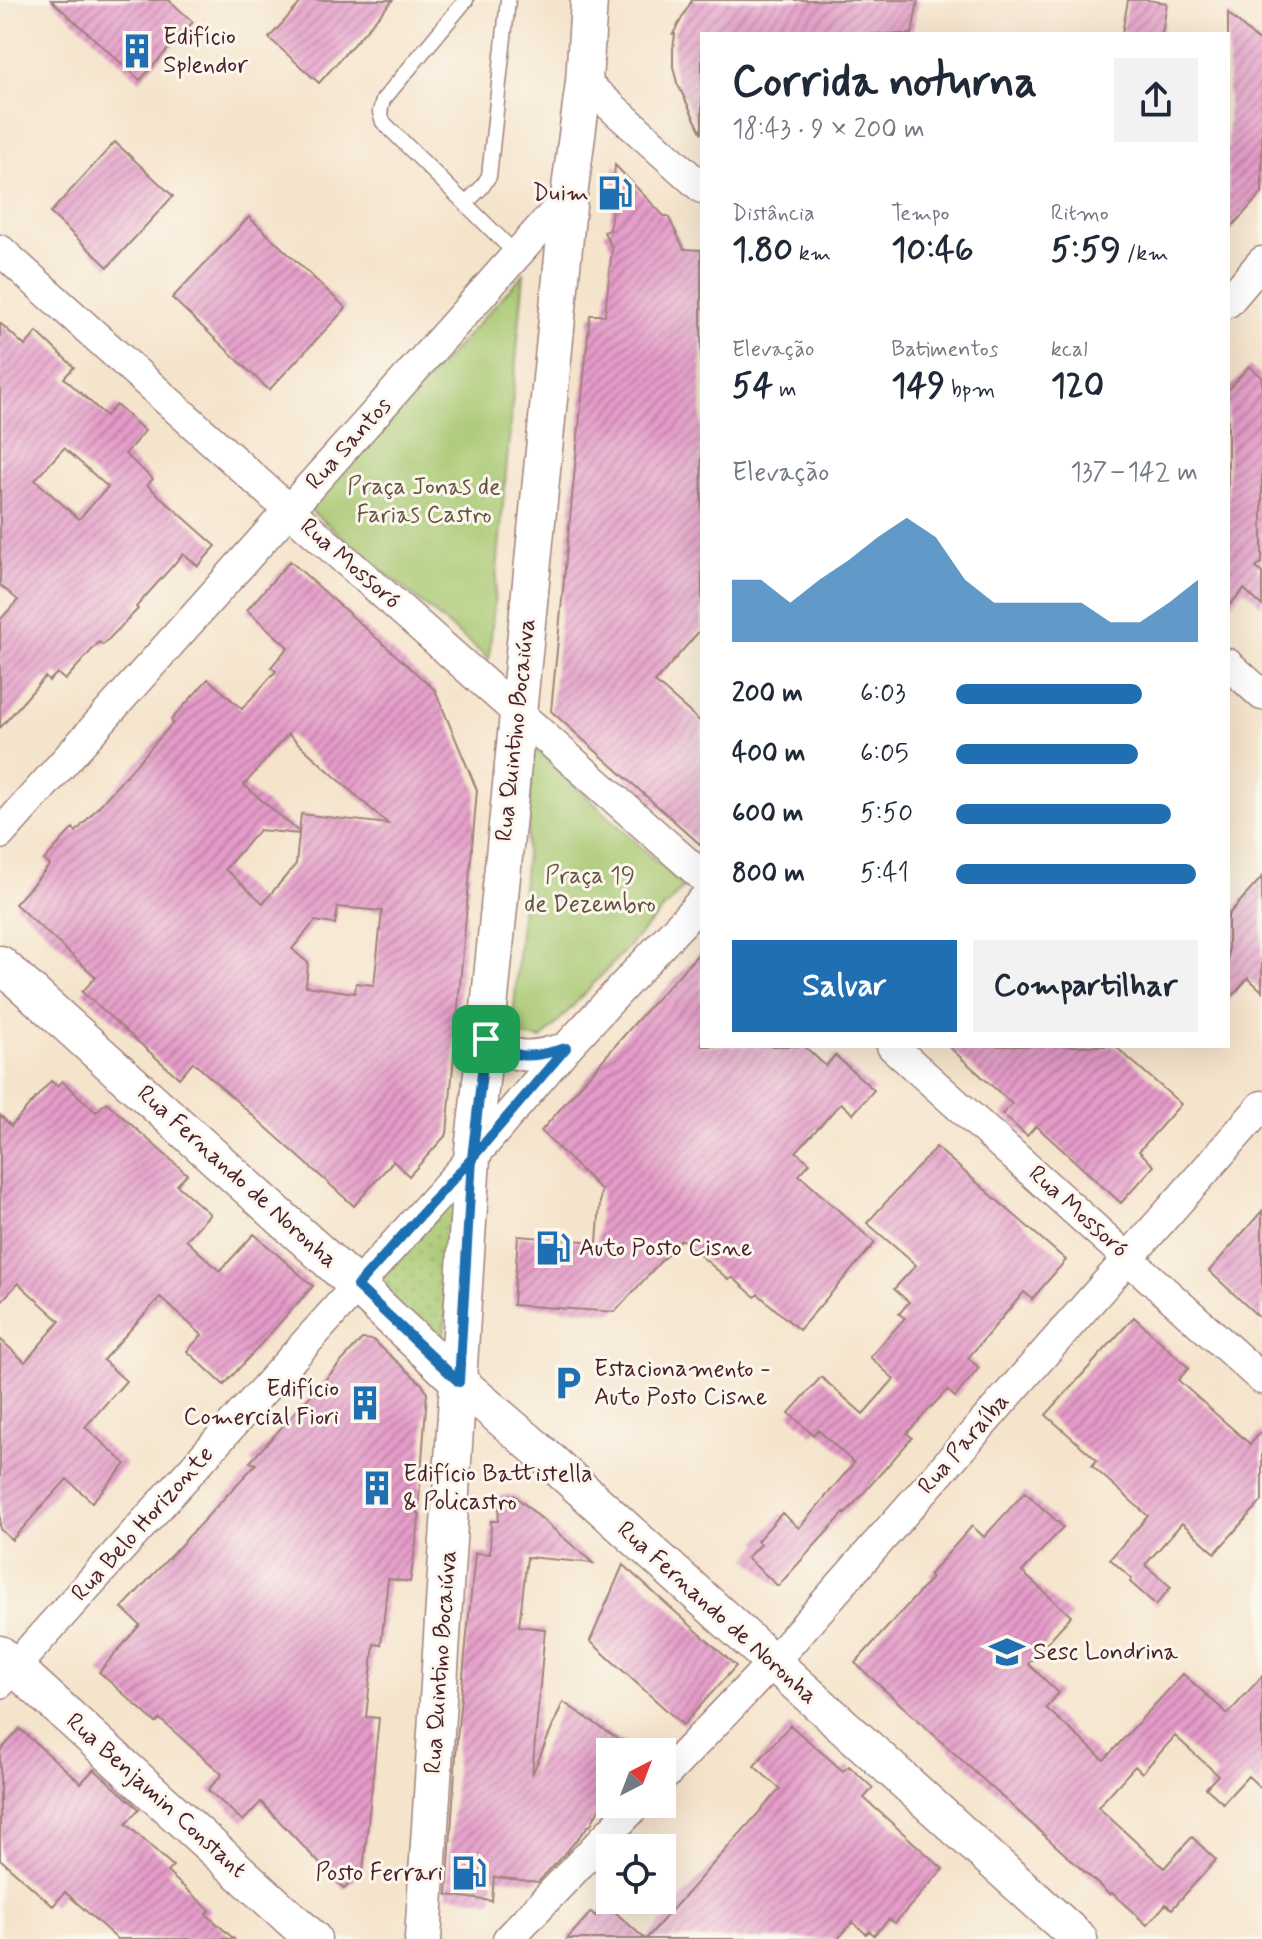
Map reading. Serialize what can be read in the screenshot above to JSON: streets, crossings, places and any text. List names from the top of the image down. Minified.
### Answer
{"streets":{"street":["Rua Santos","Rua Mossoró","Rua Quintino Bocaiúva","Rua Fernando de Noronha","Rua Paraíba","Rua Belo Horizonte","Rua Benjamin Constant"]},"crossings":[["Rua Santos","Rua Mossoró"],["Rua Santos","Rua Quintino Bocaiúva"],["Rua Mossoró","Rua Quintino Bocaiúva"],["Rua Mossoró","Rua Paraíba"],["Rua Quintino Bocaiúva","Rua Fernando de Noronha"],["Rua Quintino Bocaiúva","Rua Belo Horizonte"],["Rua Fernando de Noronha","Rua Paraíba"],["Rua Fernando de Noronha","Rua Belo Horizonte"],["Rua Belo Horizonte","Rua Benjamin Constant"]],"parks":["Praça Jonas de Farias Castro","Praça 19 de Dezembro"],"places":{"building":["Edifício Splendor","Edifício Comercial Fiori","Edifício Battistella & Policastro"],"fuel station":["Duim","Auto Posto Cisne","Posto Ferrari"],"parking":["Estacionamento - Auto Posto Cisne"],"school or university":["Sesc Londrina"]},"north":"top right","page":{"heading":["Corrida noturna","18:43 · 9 × 200 m"],"stats":[["Distância","1.80 km"],["Tempo","10:46"],["Ritmo","5:59 /km"],["Elevação","54 m"],["Batimentos","149 bpm"],["kcal","120"]],"chart":["Elevação","137–142 m"],"list":[{"name":"200 m","note":"6:03"},{"name":"400 m","note":"6:05"},{"name":"600 m","note":"5:50"},{"name":"800 m","note":"5:41"}],"buttons":["Salvar","Compartilhar"]}}
